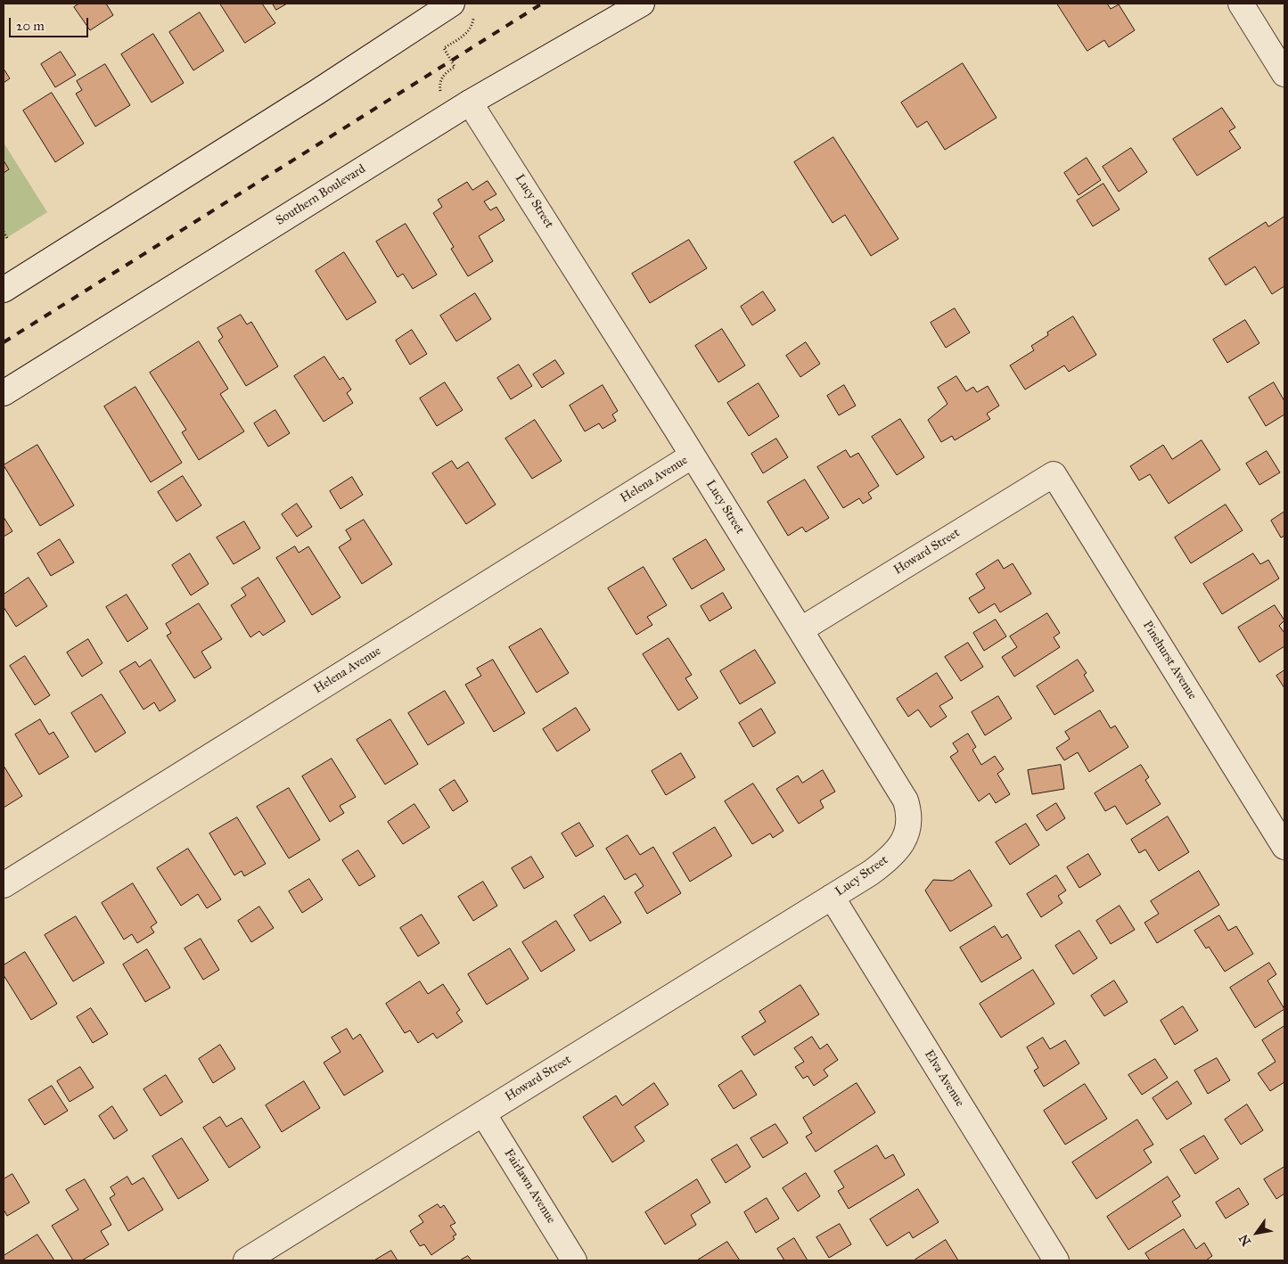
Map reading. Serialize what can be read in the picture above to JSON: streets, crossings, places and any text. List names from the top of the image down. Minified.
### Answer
{"streets":{"street":["Southern Boulevard","Lucy Street","Helena Avenue","Howard Street","Pinehurst Avenue","Elva Avenue","Fairlawn Avenue"]},"crossings":[["Southern Boulevard","Lucy Street"],["Lucy Street","Helena Avenue"],["Lucy Street","Howard Street"],["Lucy Street","Elva Avenue"],["Howard Street","Pinehurst Avenue"],["Howard Street","Elva Avenue"],["Howard Street","Fairlawn Avenue"]],"scale_bar":"20 m","north":"bottom left"}
